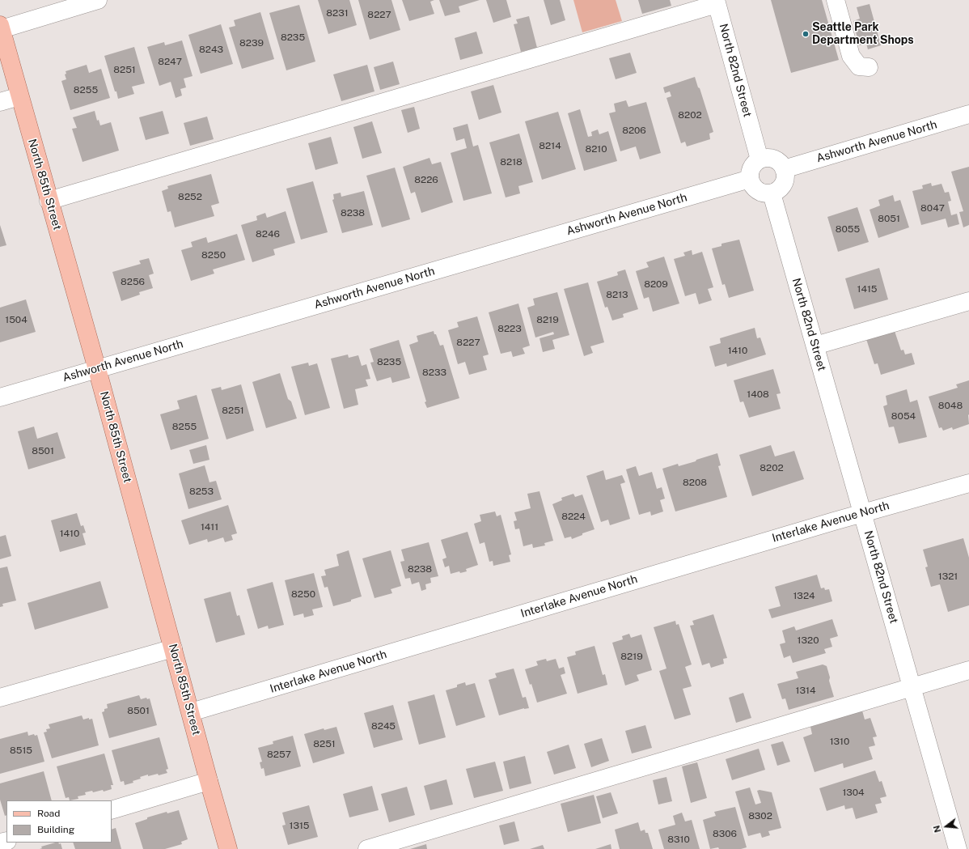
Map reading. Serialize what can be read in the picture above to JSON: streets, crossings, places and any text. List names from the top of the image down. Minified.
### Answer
{"streets":{"main road":["North 85th Street"],"street":["North 82nd Street","Ashworth Avenue North","Interlake Avenue North"]},"crossings":[["North 82nd Street","Ashworth Avenue North"],["North 82nd Street","Interlake Avenue North"],["Ashworth Avenue North","North 85th Street"],["North 85th Street","Interlake Avenue North"]],"places":["Seattle Park Department Shops"],"house_numbers":["8231","8227","8235","8239","8243","8247","8251","8255","8202","8206","8214","8210","8218","8226","8252","8047","8238","8051","8055","8246","8250","8256","8209","1415","8213","1504","8219","8223","8227","1410","8235","8233","1408","8048","8251","8054","8255","8501","8202","8208","8253","8224","1411","1410","8238","1321","8250","1324","1320","8219","1314","8501","8245","1310","8251","8515","8257","1304","8302","1315","8306","8310"],"legend":["Road","Building"],"north":"left"}
